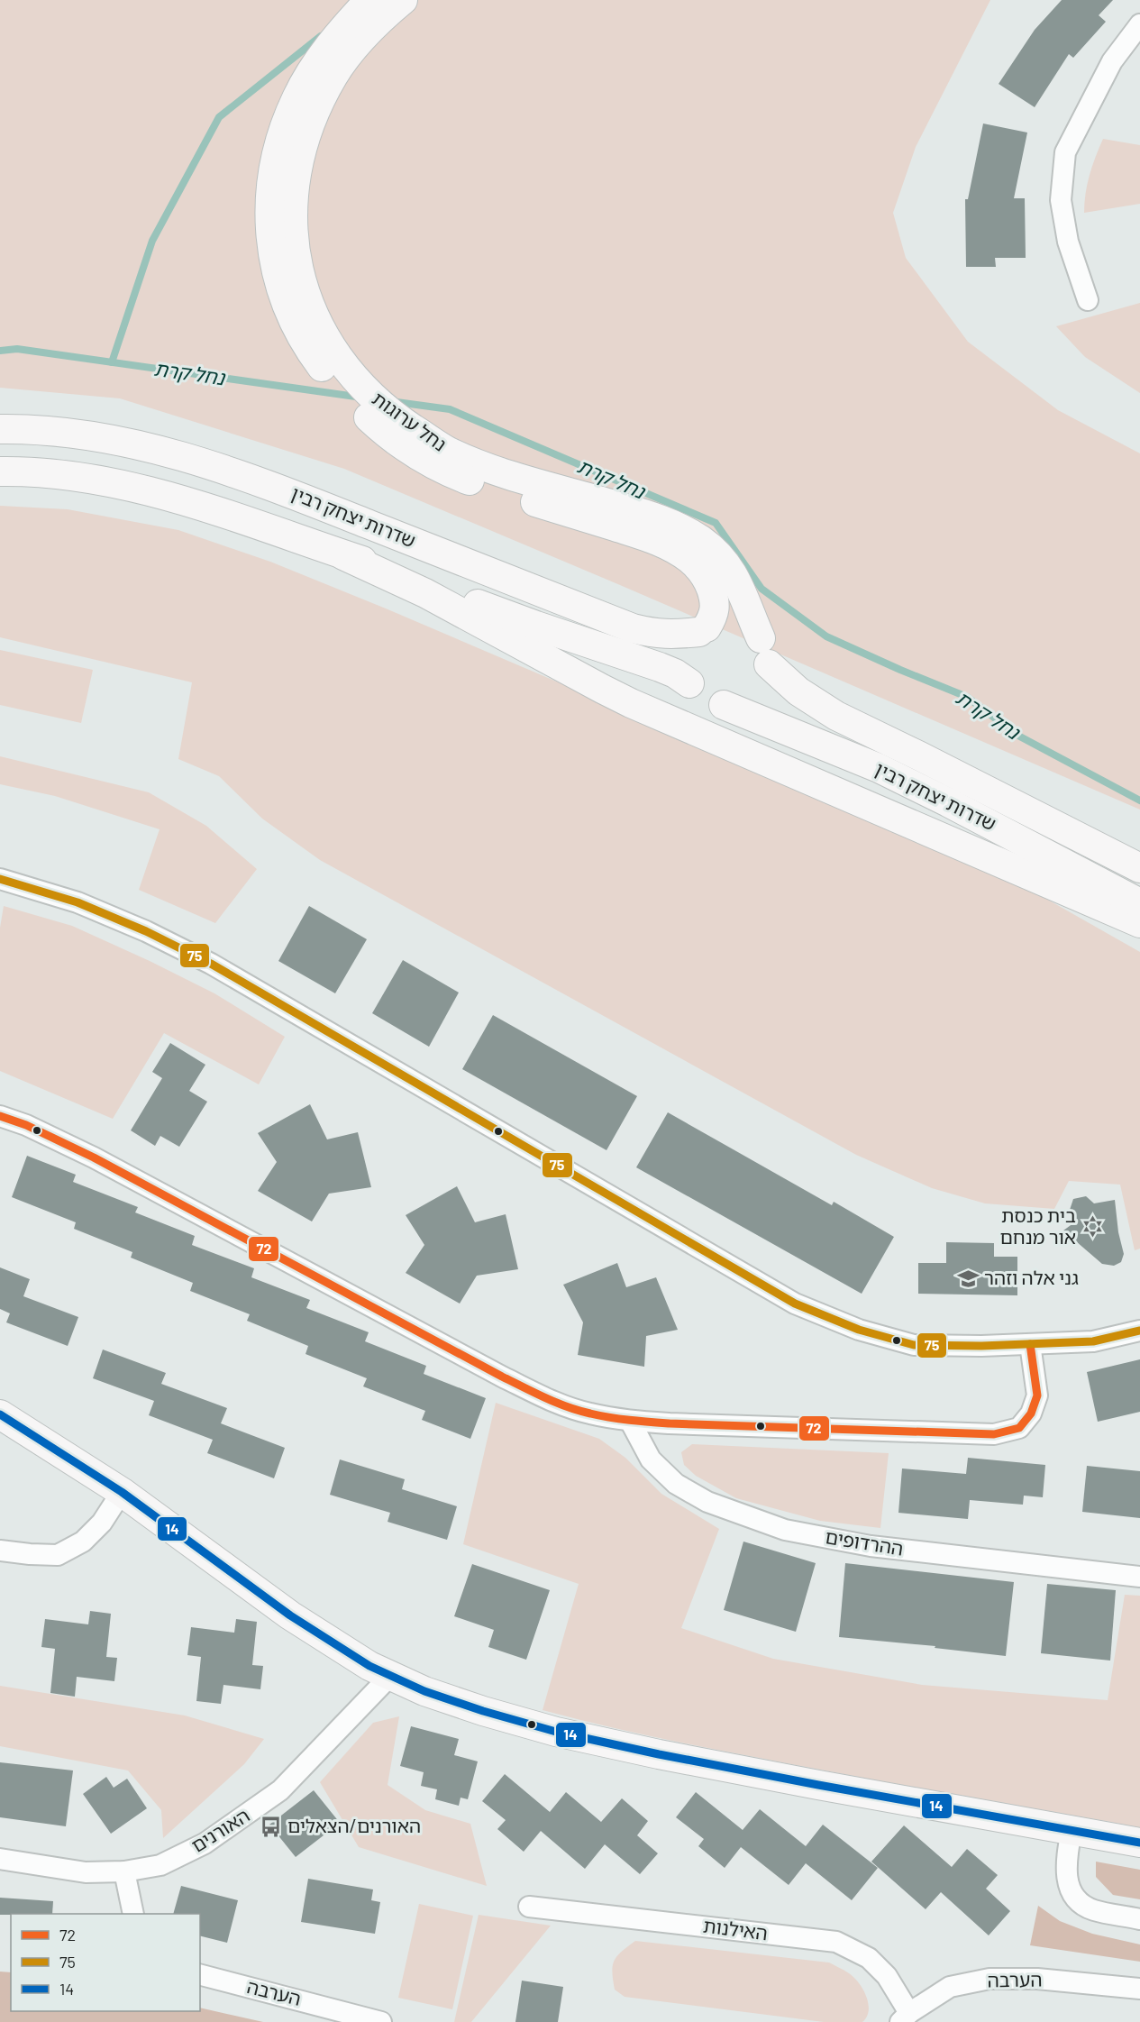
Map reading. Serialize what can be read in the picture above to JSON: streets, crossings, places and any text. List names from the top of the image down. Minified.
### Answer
{"streets":{"main road":["נחל ערוגות","שדרות יצחק רבין"],"street":["ההרדופים","האורנים","האילנות","הערבה"]},"crossings":[["נחל ערוגות","שדרות יצחק רבין"],["האילנות","הערבה"]],"water":["נחל קרת"],"places":{"synagogue":["בית כנסת אור מנחם"],"school or university":["גני אלה וזהר"],"bus stop":["האורנים/הצאלים"]},"lines":["transit line 75","transit line 72","transit line 14"],"legend":["72","75","14"]}
